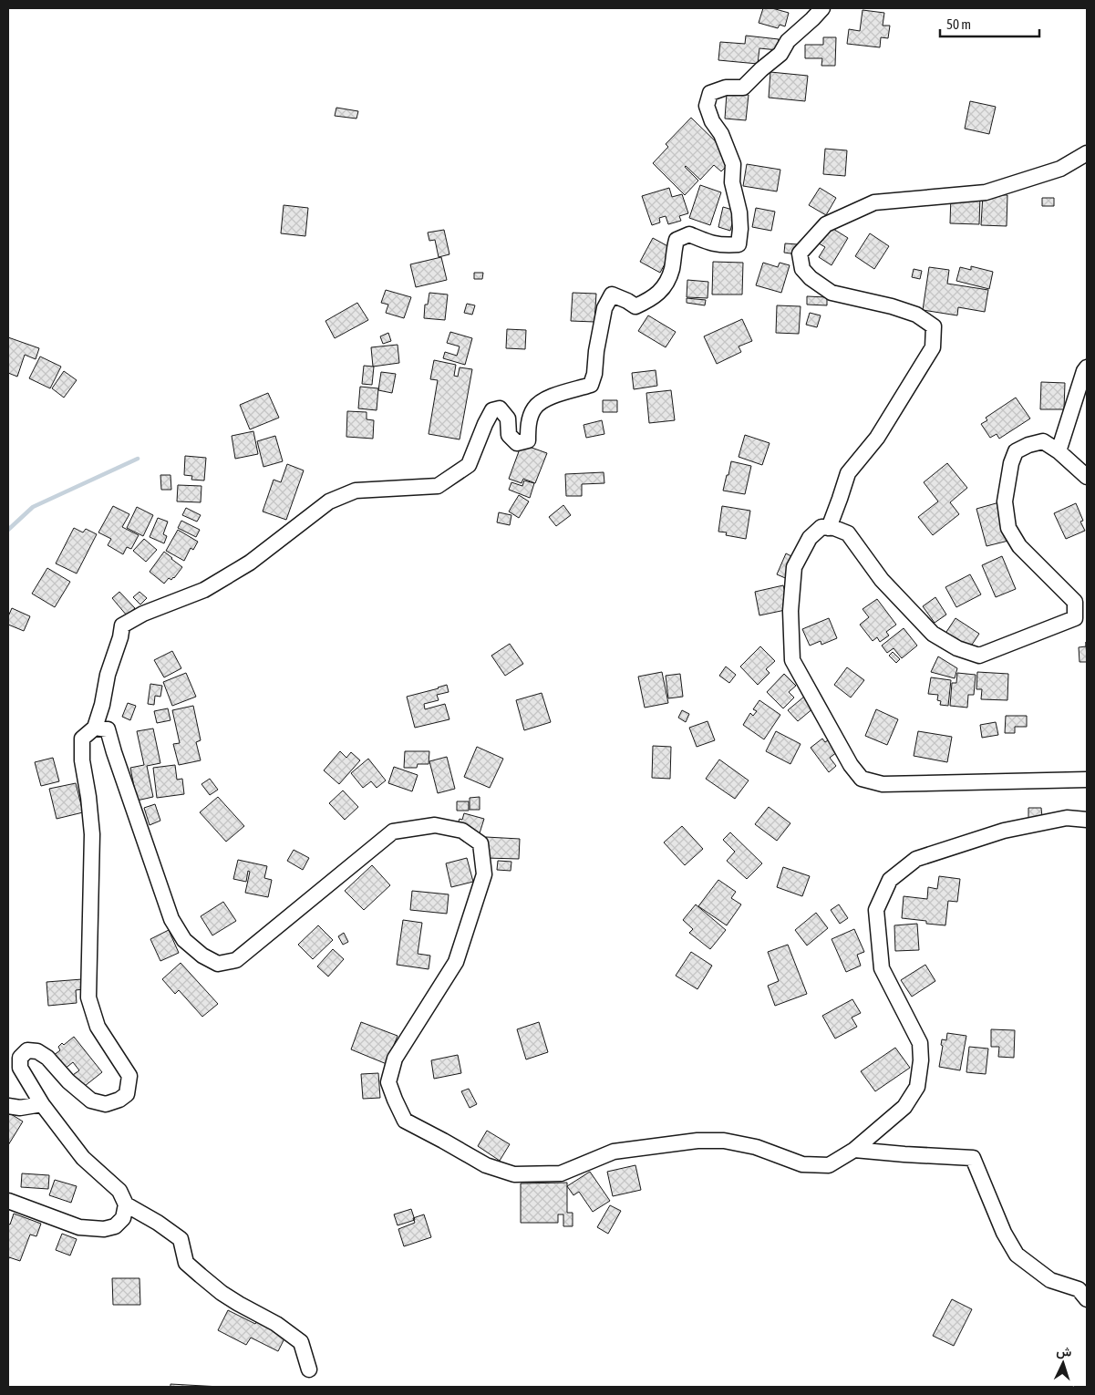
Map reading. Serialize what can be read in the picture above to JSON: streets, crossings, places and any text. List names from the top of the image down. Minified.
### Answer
{"scale_bar":"50 m","north":"top"}
